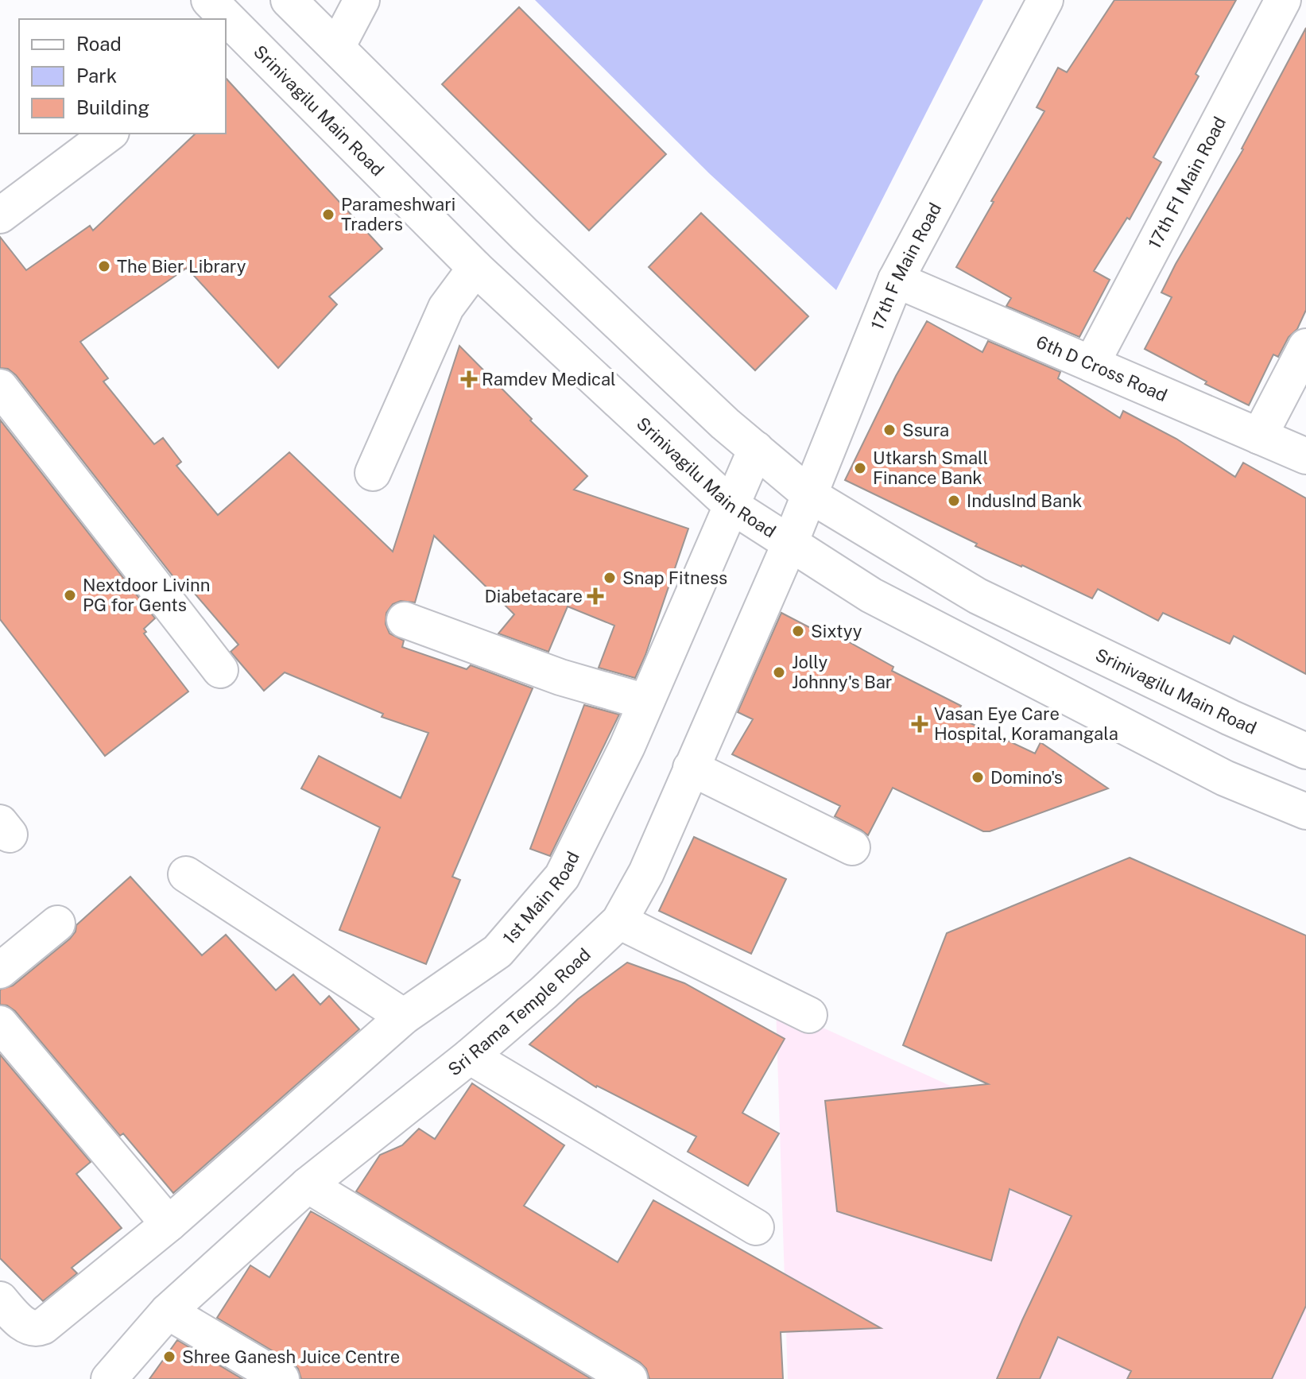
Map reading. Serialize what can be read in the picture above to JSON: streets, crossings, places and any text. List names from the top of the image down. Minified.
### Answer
{"streets":{"street":["Srinivagilu Main Road","17th F1 Main Road","17th F Main Road","6th D Cross Road","1st Main Road","Sri Rama Temple Road"]},"crossings":[["Srinivagilu Main Road","17th F Main Road"],["Srinivagilu Main Road","1st Main Road"],["Srinivagilu Main Road","Sri Rama Temple Road"],["17th F1 Main Road","6th D Cross Road"],["17th F Main Road","6th D Cross Road"],["17th F Main Road","Sri Rama Temple Road"]],"places":{"other":["Parameshwari Traders","The Bier Library","Ssura","Utkarsh Small Finance Bank","IndusInd Bank","Snap Fitness","Nextdoor Livinn PG for Gents","Sixtyy","Jolly Johnny's Bar","Domino's","Shree Ganesh Juice Centre"],"health":["Ramdev Medical","Diabetacare","Vasan Eye Care Hospital, Koramangala"]},"legend":["Road","Park","Building"]}
